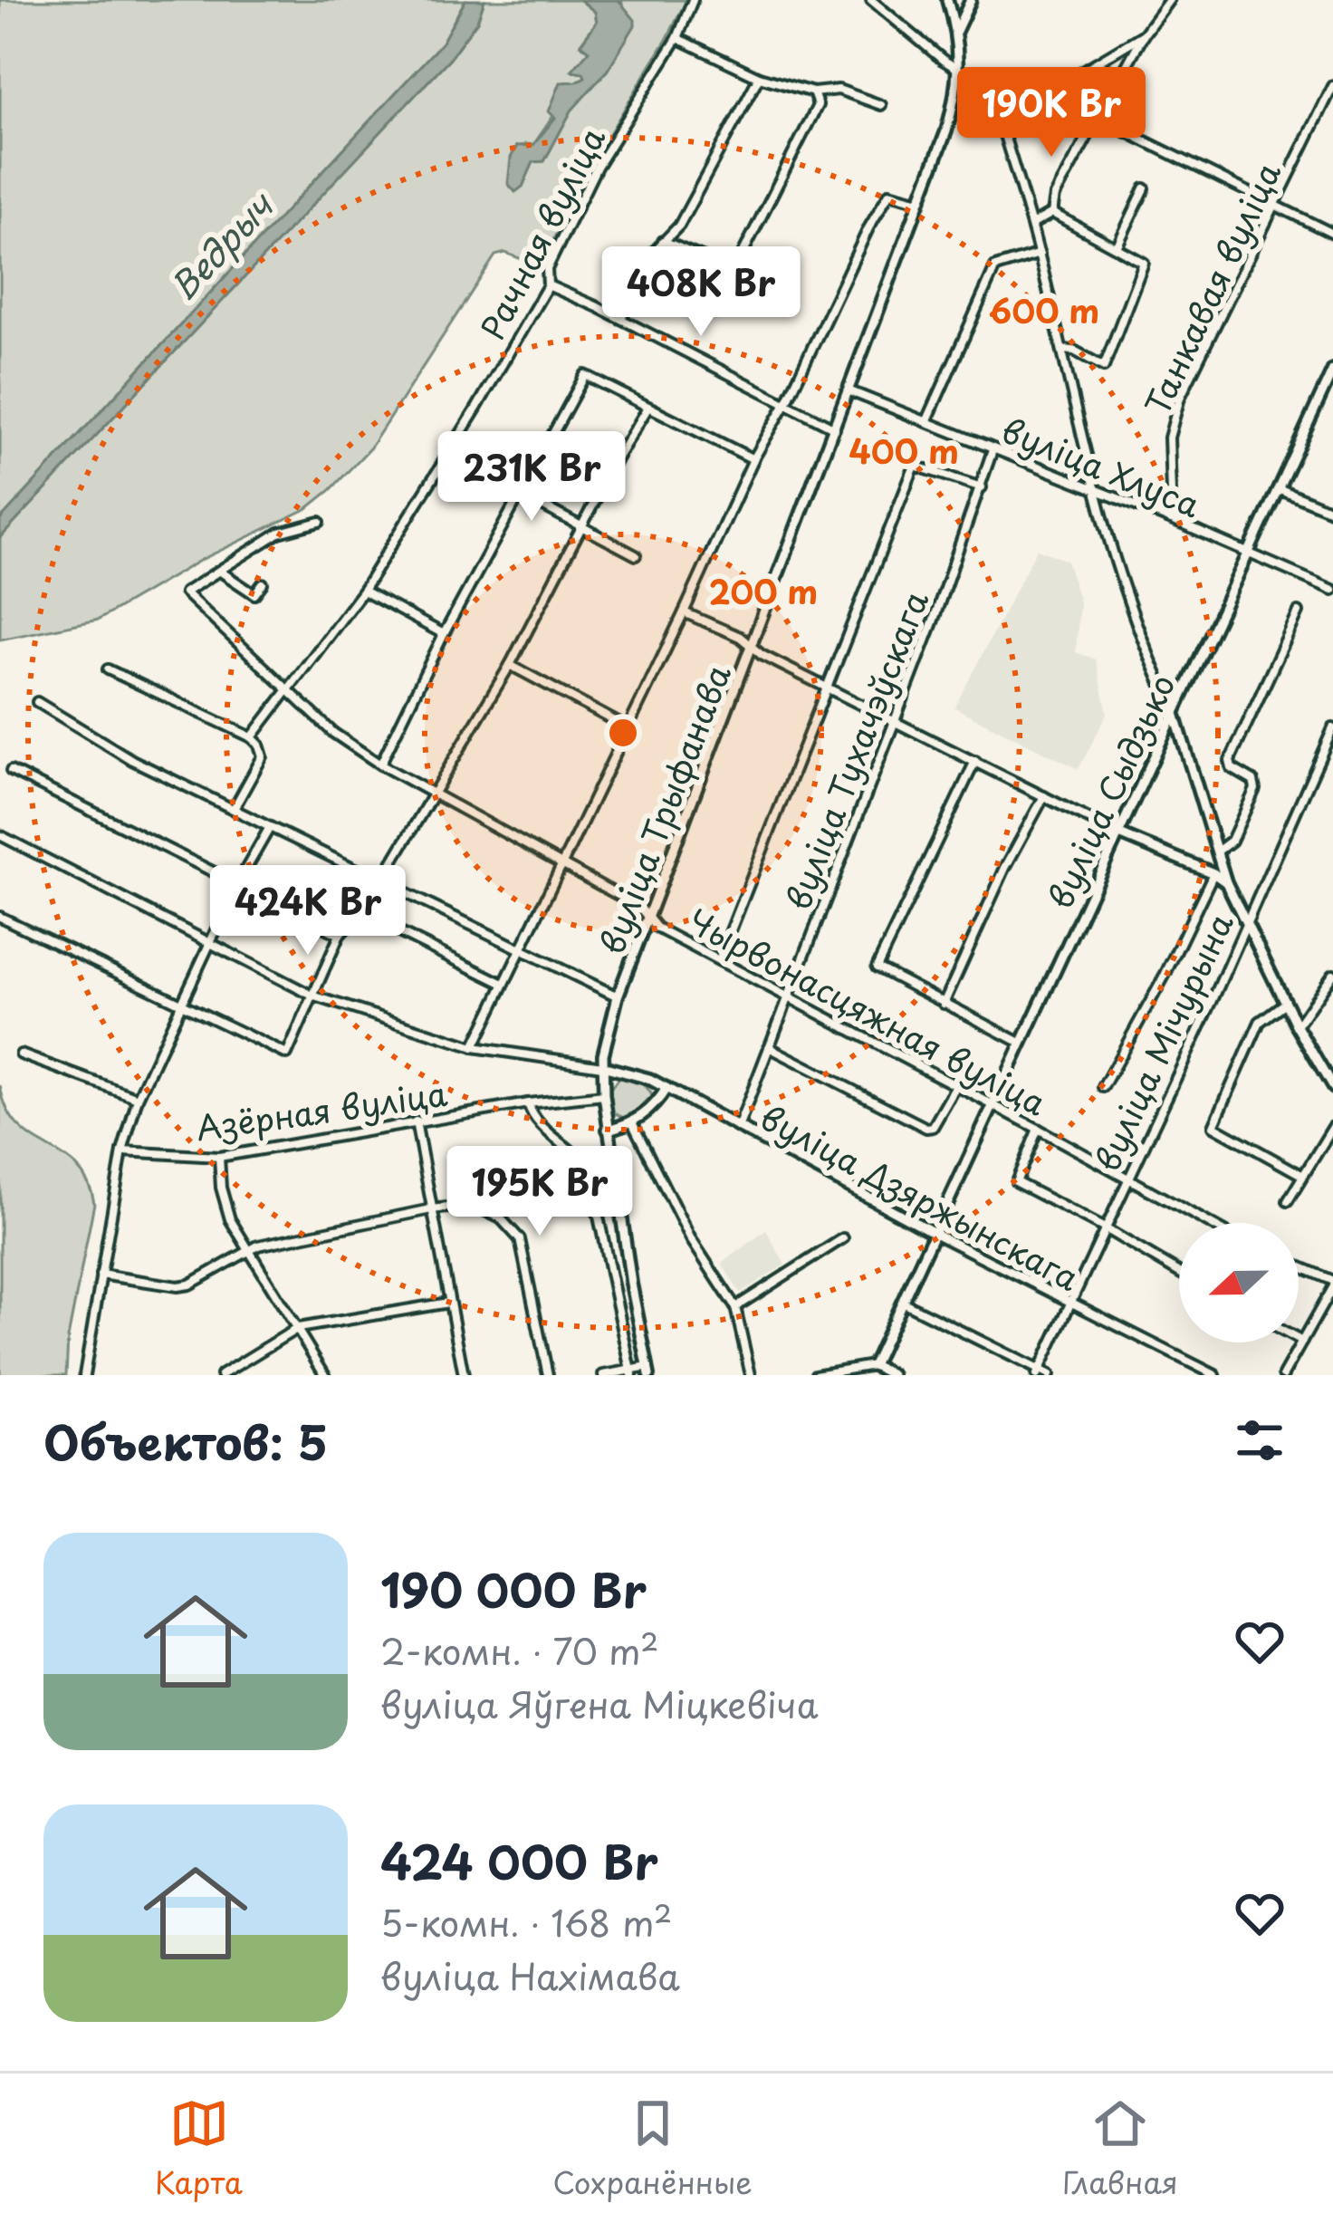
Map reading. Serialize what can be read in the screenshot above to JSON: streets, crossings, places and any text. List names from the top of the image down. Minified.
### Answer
{"streets":{"street":["Рачная вуліца","Танкавая вуліца","вуліца Хлуса","вуліца Тухачэўскага","вуліца Сыдзько","вуліца Трыфанава","Чырвонасцяжная вуліца","вуліца Мічурына","Азёрная вуліца","вуліца Дзяржынскага"]},"crossings":[["Рачная вуліца","Чырвонасцяжная вуліца"],["Танкавая вуліца","вуліца Хлуса"],["вуліца Хлуса","вуліца Тухачэўскага"],["вуліца Хлуса","вуліца Сыдзько"],["вуліца Хлуса","вуліца Трыфанава"],["вуліца Тухачэўскага","Чырвонасцяжная вуліца"],["вуліца Тухачэўскага","вуліца Дзяржынскага"],["вуліца Сыдзько","Чырвонасцяжная вуліца"],["вуліца Сыдзько","вуліца Дзяржынскага"],["вуліца Трыфанава","Чырвонасцяжная вуліца"],["вуліца Трыфанава","Азёрная вуліца"],["вуліца Трыфанава","вуліца Дзяржынскага"],["Чырвонасцяжная вуліца","вуліца Мічурына"],["вуліца Мічурына","вуліца Дзяржынскага"]],"water":["Ведрыч"],"north":"left","page":{"price":["190K Br","408K Br","231K Br","424K Br","195K Br"],"heading":"Объектов: 5","list":[{"name":"190 000 Br","note":"2-комн. · 70 m² · вуліца Яўгена Міцкевіча"},{"name":"424 000 Br","note":"5-комн. · 168 m² · вуліца Нахімава"}],"tabs":["Карта","Сохранённые","Главная"]},"rings":["600 m","400 m","200 m"]}
